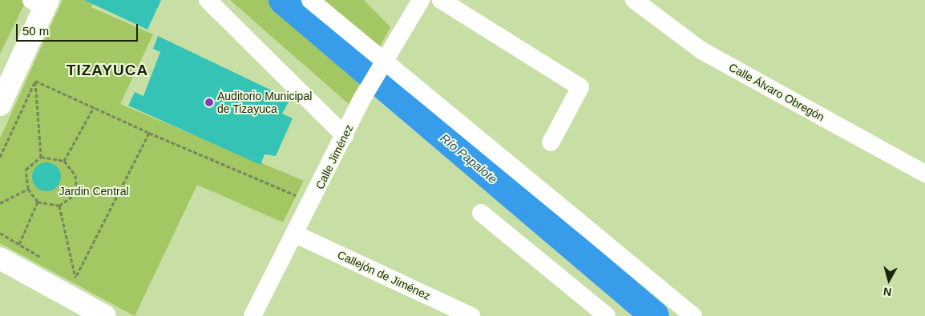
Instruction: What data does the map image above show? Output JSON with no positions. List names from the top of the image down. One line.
{"streets":{"street":["Calle Álvaro Obregón","Calle Jiménez","Callejón de Jiménez"]},"crossings":[["Calle Jiménez","Callejón de Jiménez"]],"districts":["TIZAYUCA"],"water":["Río Papalote"],"parks":["Jardin Central"],"places":["Auditorio Municipal de Tizayuca"],"scale_bar":"50 m","north":"bottom"}
